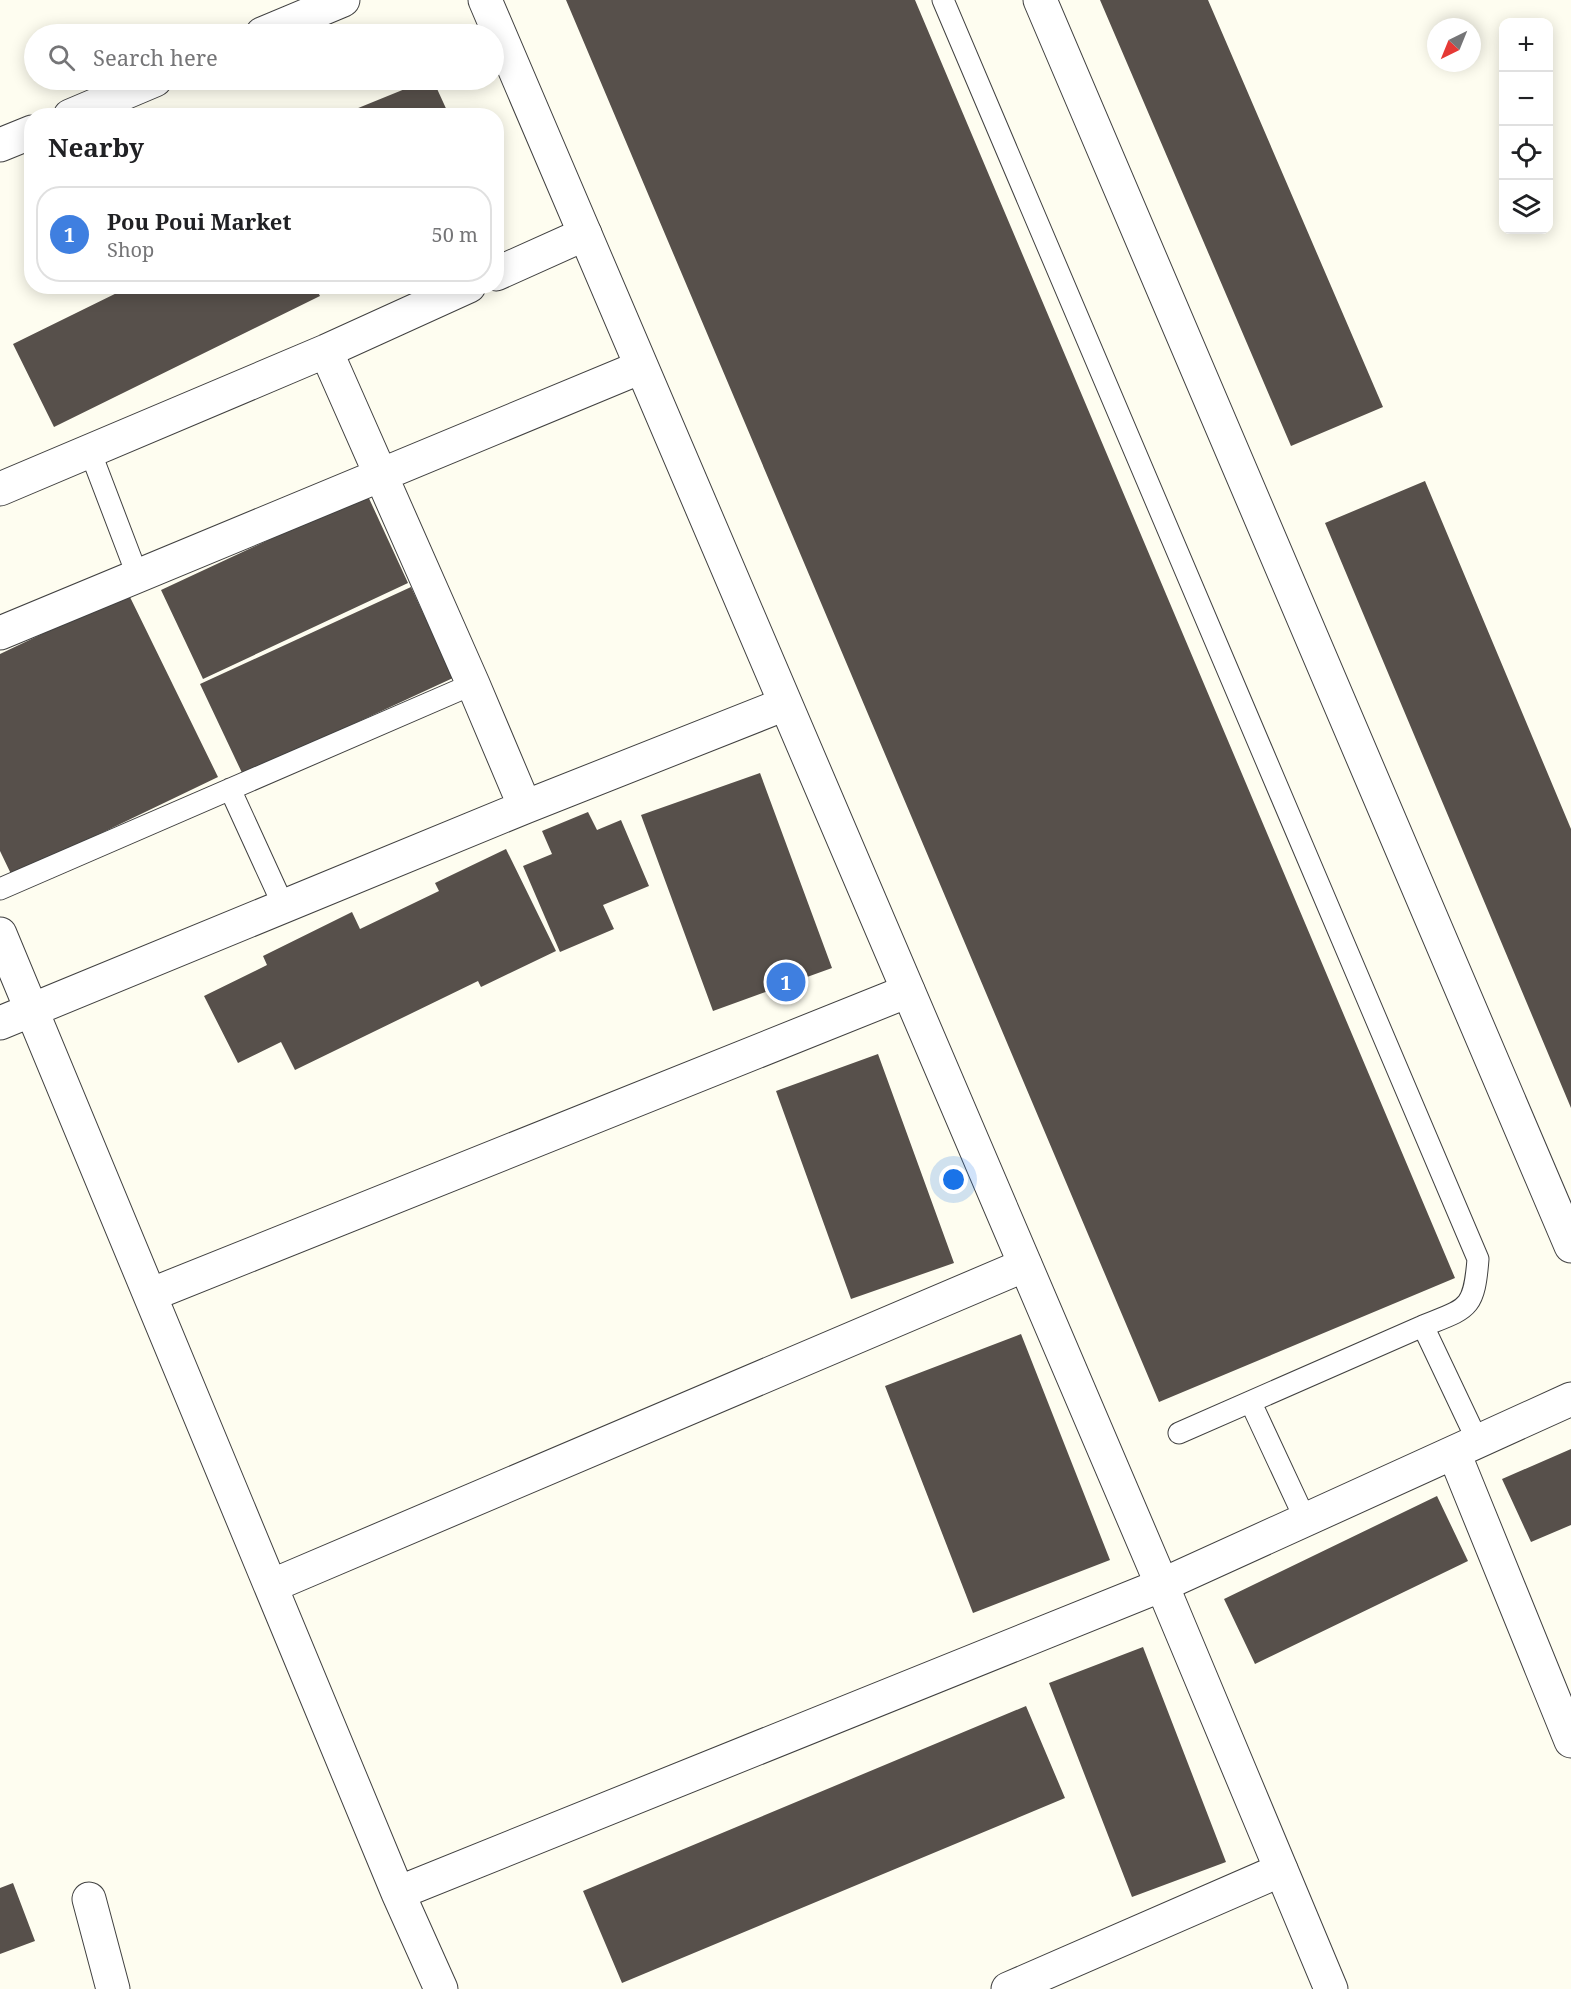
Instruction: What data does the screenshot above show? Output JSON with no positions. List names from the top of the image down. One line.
{"north":"bottom left","page":{"map_buttons":["+","−"],"search":"Search here","heading":"Nearby","list":[{"mark":"1","name":"Pou Poui Market","note":"Shop","value":"50 m"}],"pins":"1"}}
